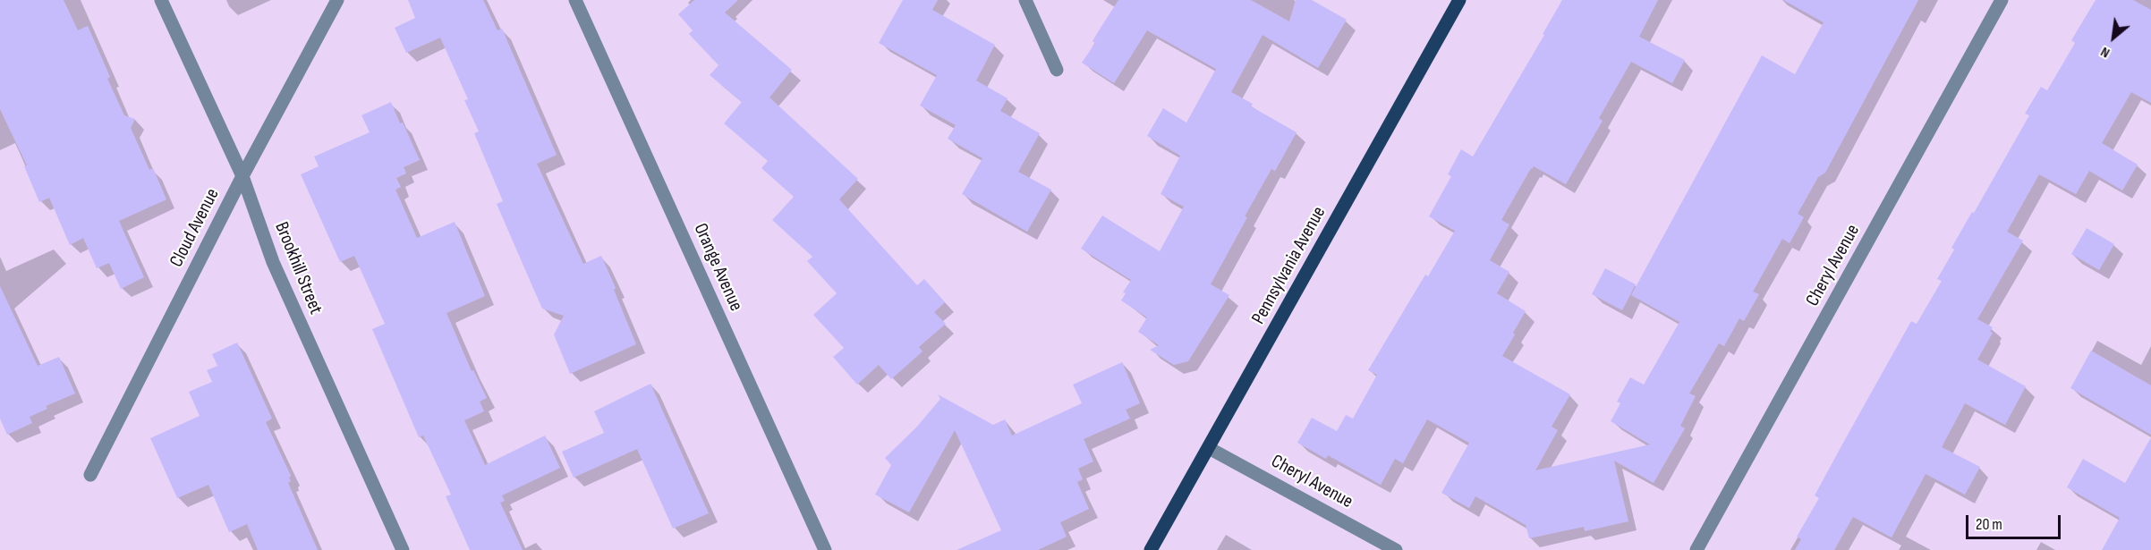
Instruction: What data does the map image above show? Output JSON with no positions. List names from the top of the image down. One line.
{"streets":{"main road":["Pennsylvania Avenue"],"street":["Cloud Avenue","Cheryl Avenue","Orange Avenue","Brookhill Street"]},"crossings":[["Cloud Avenue","Brookhill Street"],["Pennsylvania Avenue","Cheryl Avenue"]],"scale_bar":"20 m","north":"bottom left"}
